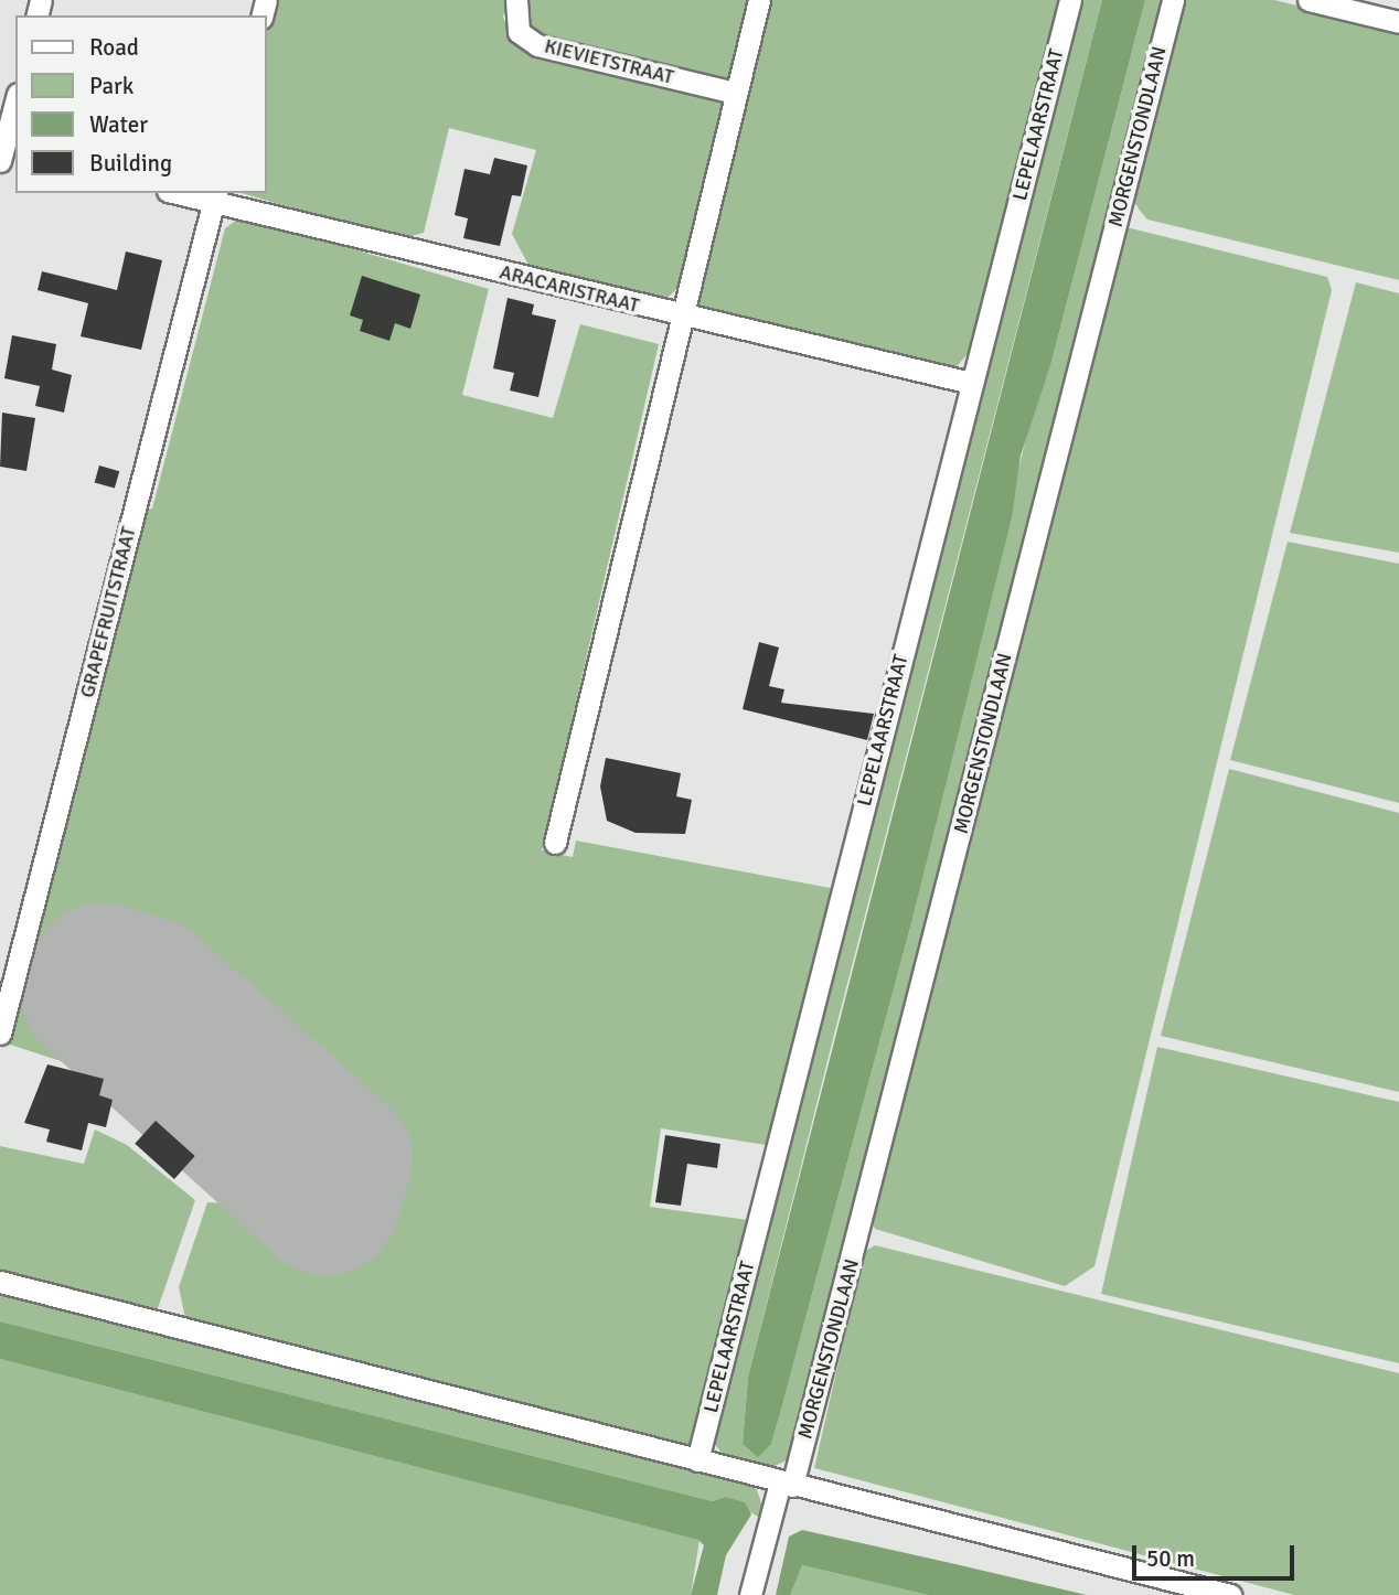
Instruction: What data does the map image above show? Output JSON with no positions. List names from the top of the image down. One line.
{"streets":{"street":["KIEVIETSTRAAT","LEPELAARSTRAAT","MORGENSTONDLAAN","ARACARISTRAAT","GRAPEFRUITSTRAAT"]},"crossings":[["LEPELAARSTRAAT","ARACARISTRAAT"],["ARACARISTRAAT","GRAPEFRUITSTRAAT"]],"legend":["Road","Park","Water","Building"],"scale_bar":"50 m"}
